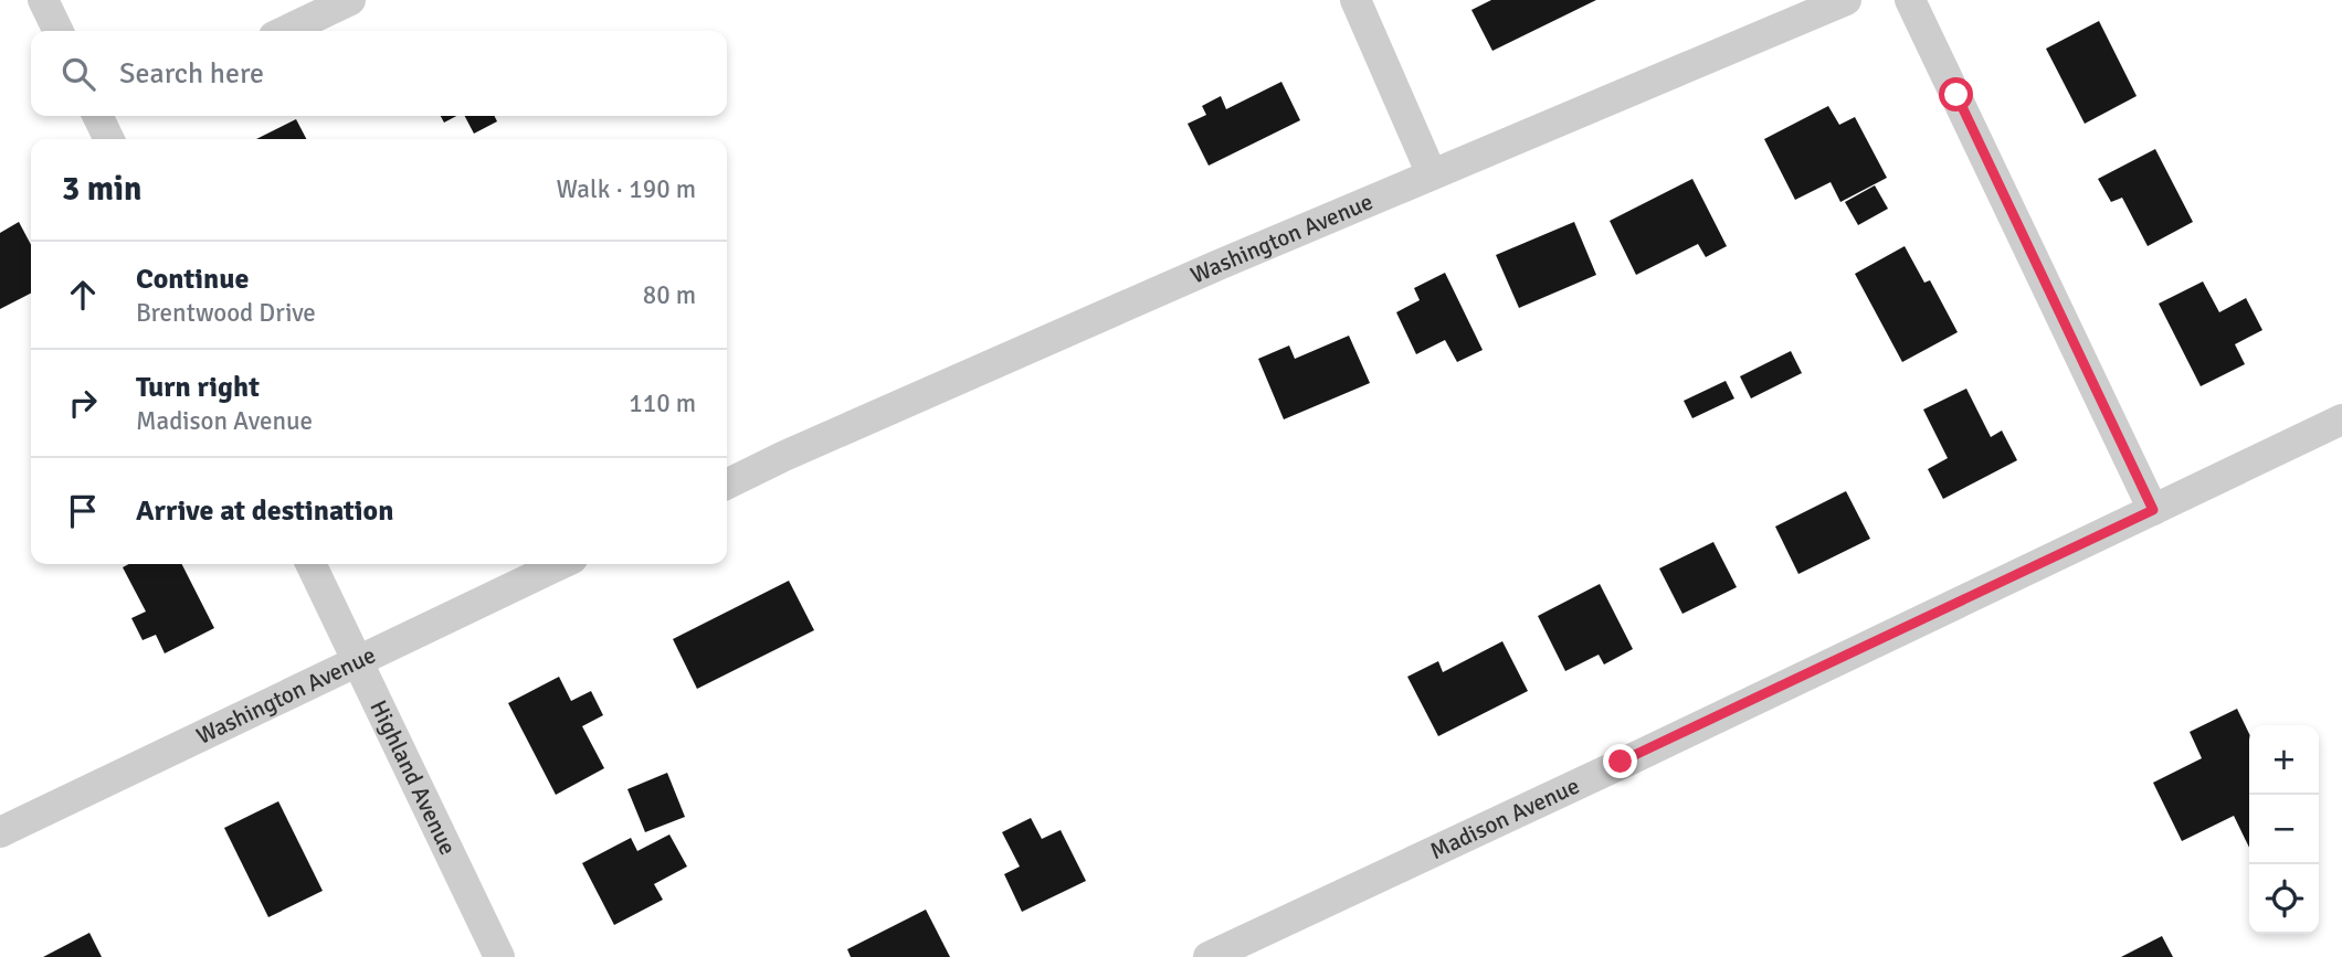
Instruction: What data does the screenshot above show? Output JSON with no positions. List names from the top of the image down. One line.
{"streets":{"street":["Washington Avenue","Highland Avenue","Madison Avenue"]},"crossings":[["Washington Avenue","Highland Avenue"]],"page":{"search":"Search here","heading":["3 min","Walk · 190 m"],"list":[["Continue","Brentwood Drive","80 m"],["Turn right","Madison Avenue","110 m"],"Arrive at destination"],"map_buttons":["+","−"]}}
